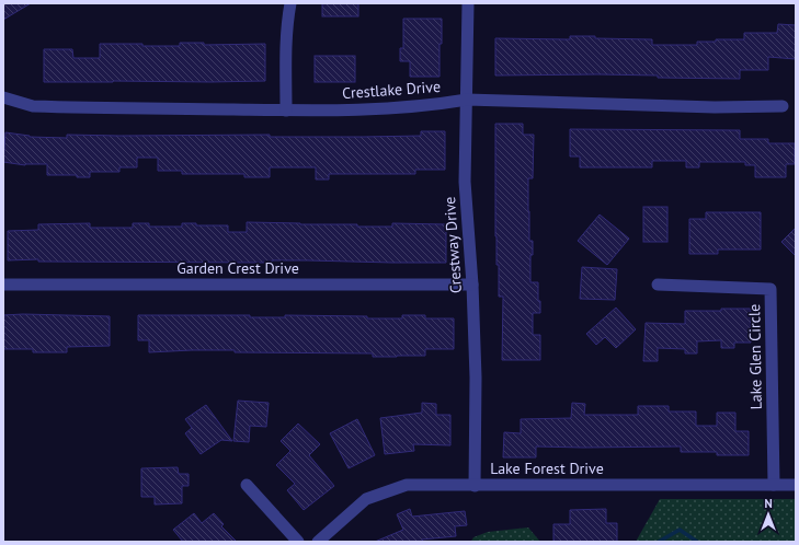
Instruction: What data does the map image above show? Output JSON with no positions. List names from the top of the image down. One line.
{"streets":{"street":["Crestlake Drive","Crestway Drive","Garden Crest Drive","Lake Glen Circle","Lake Forest Drive"]},"crossings":[["Crestlake Drive","Crestway Drive"],["Crestway Drive","Garden Crest Drive"],["Crestway Drive","Lake Forest Drive"],["Lake Glen Circle","Lake Forest Drive"]],"north":"top"}
